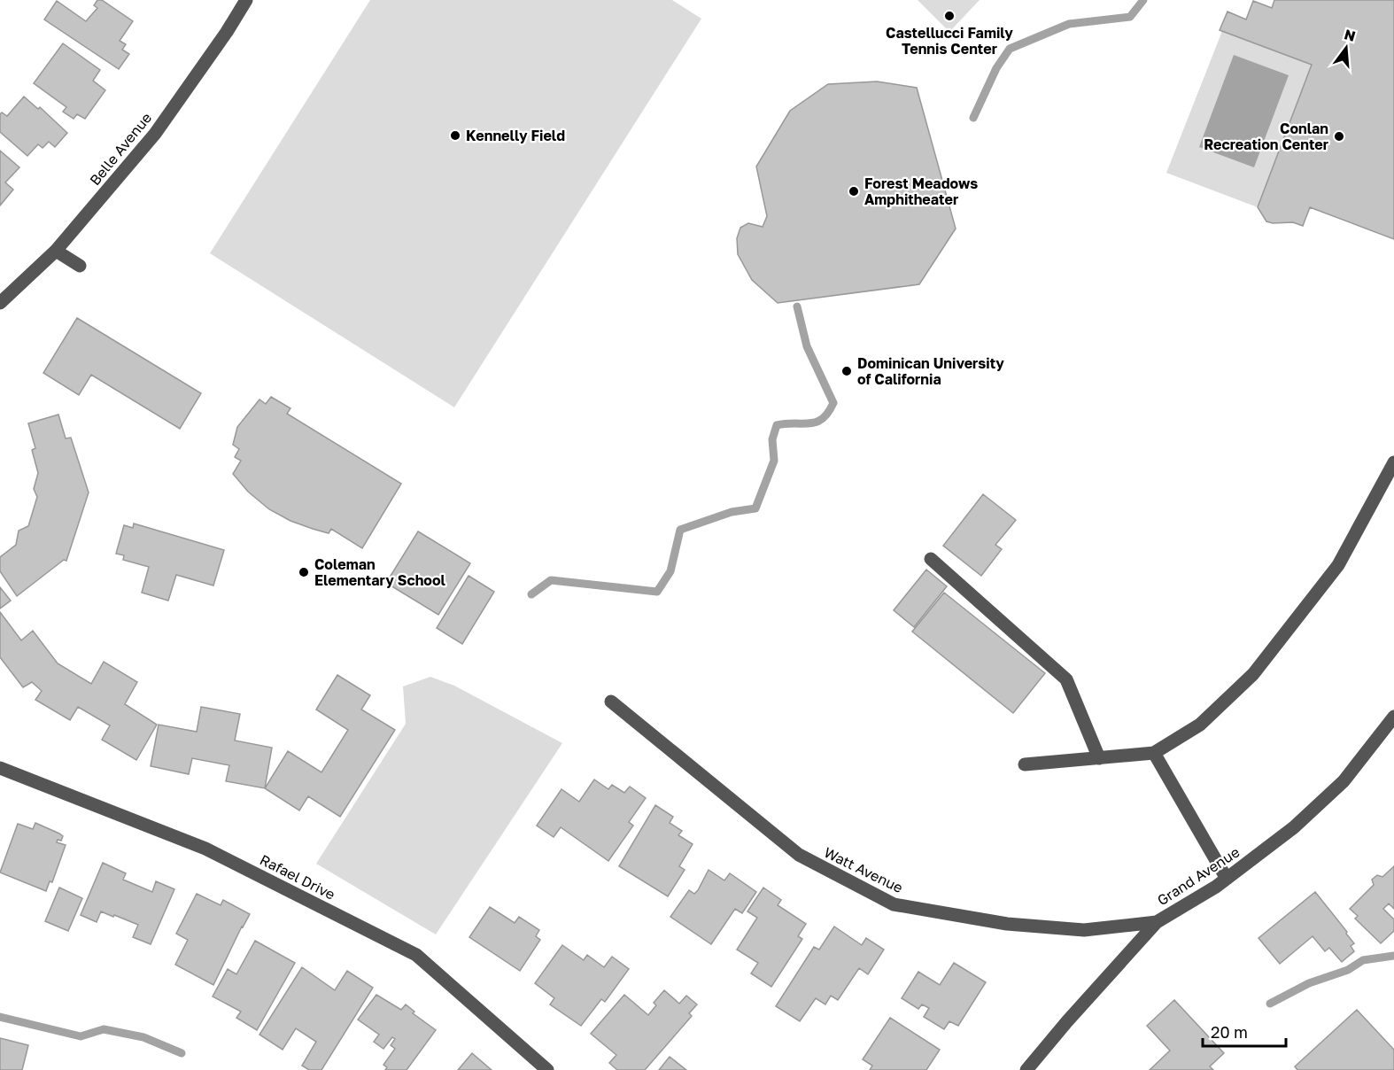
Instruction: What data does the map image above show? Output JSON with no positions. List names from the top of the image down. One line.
{"streets":{"street":["Belle Avenue","Watt Avenue","Grand Avenue","Rafael Drive"]},"crossings":[["Watt Avenue","Grand Avenue"]],"places":["Castellucci Family Tennis Center","Kennelly Field","Conlan Recreation Center","Forest Meadows Amphitheater","Dominican University of California","Coleman Elementary School"],"scale_bar":"20 m","north":"top"}
